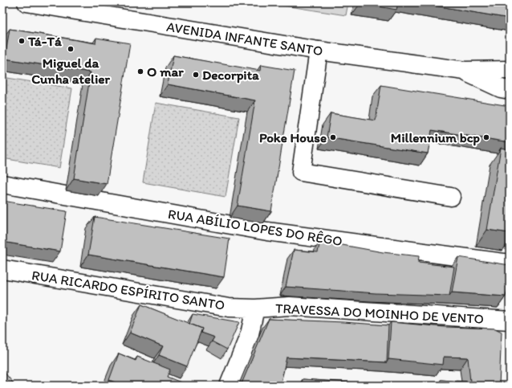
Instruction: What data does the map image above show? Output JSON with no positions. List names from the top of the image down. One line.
{"streets":{"street":["AVENIDA INFANTE SANTO","RUA ABÍLIO LOPES DO RÊGO","RUA RICARDO ESPÍRITO SANTO","TRAVESSA DO MOINHO DE VENTO"]},"crossings":[["RUA RICARDO ESPÍRITO SANTO","TRAVESSA DO MOINHO DE VENTO"]],"places":["Tá-Tá","Miguel da Cunha atelier","O mar","Decorpita","Poke House","Millennium bcp"]}
